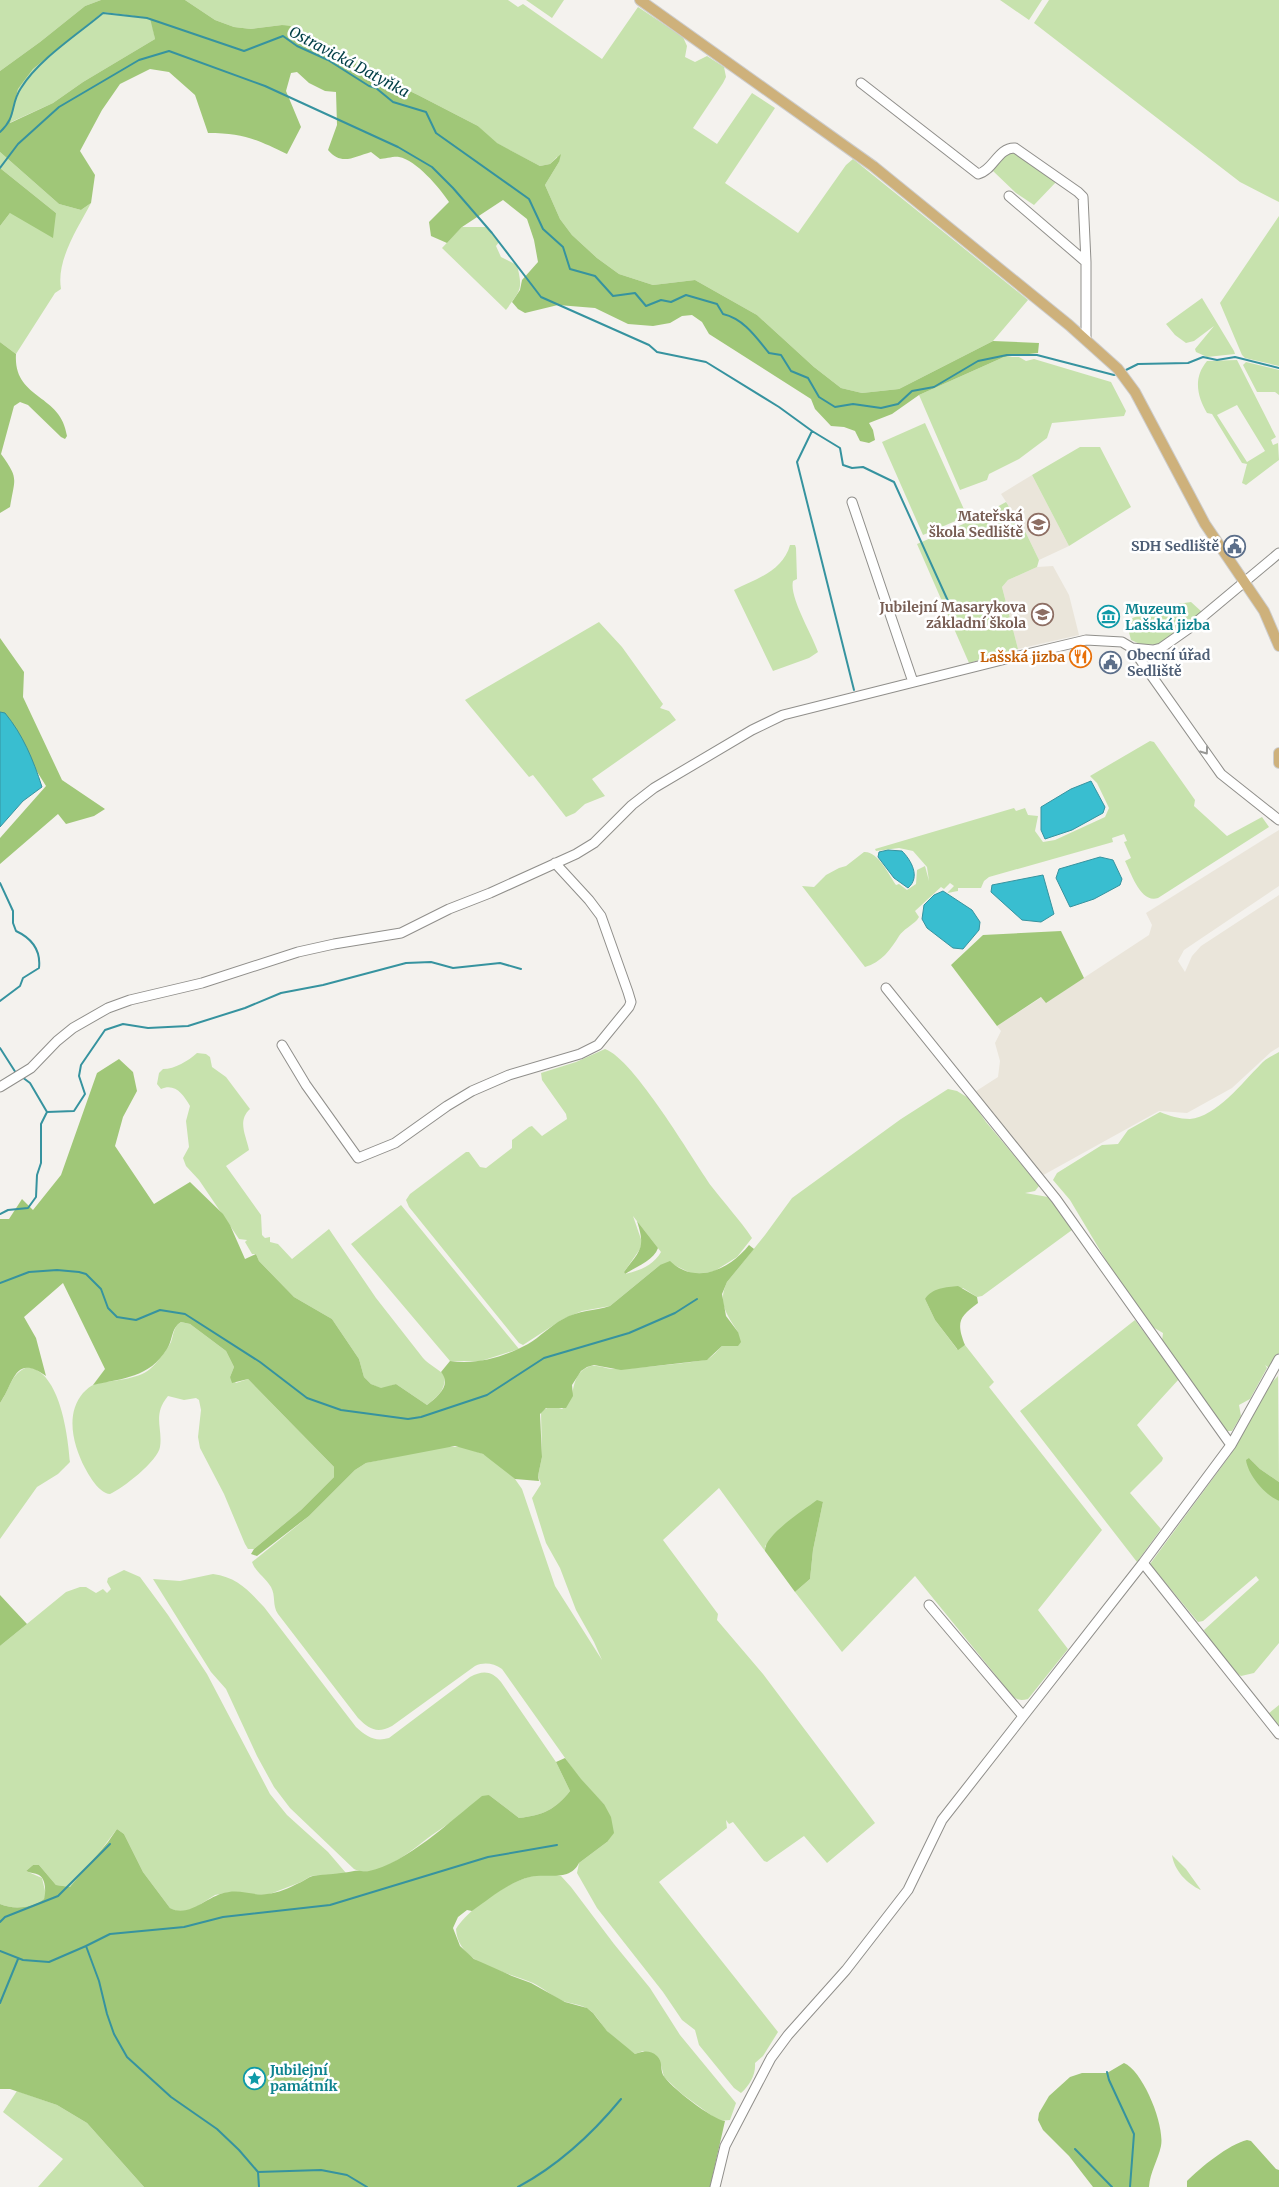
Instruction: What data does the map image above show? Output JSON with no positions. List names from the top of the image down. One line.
{"water":["Ostravická Datyňka"],"places":{"school or university":["Mateřská škola Sedliště","Jubilejní Masarykova základní škola"],"public building":["SDH Sedliště","Obecní úřad Sedliště"],"museum":["Muzeum Lašská jizba"],"restaurant":["Lašská jizba"],"place":["Jubilejní památník"]}}
